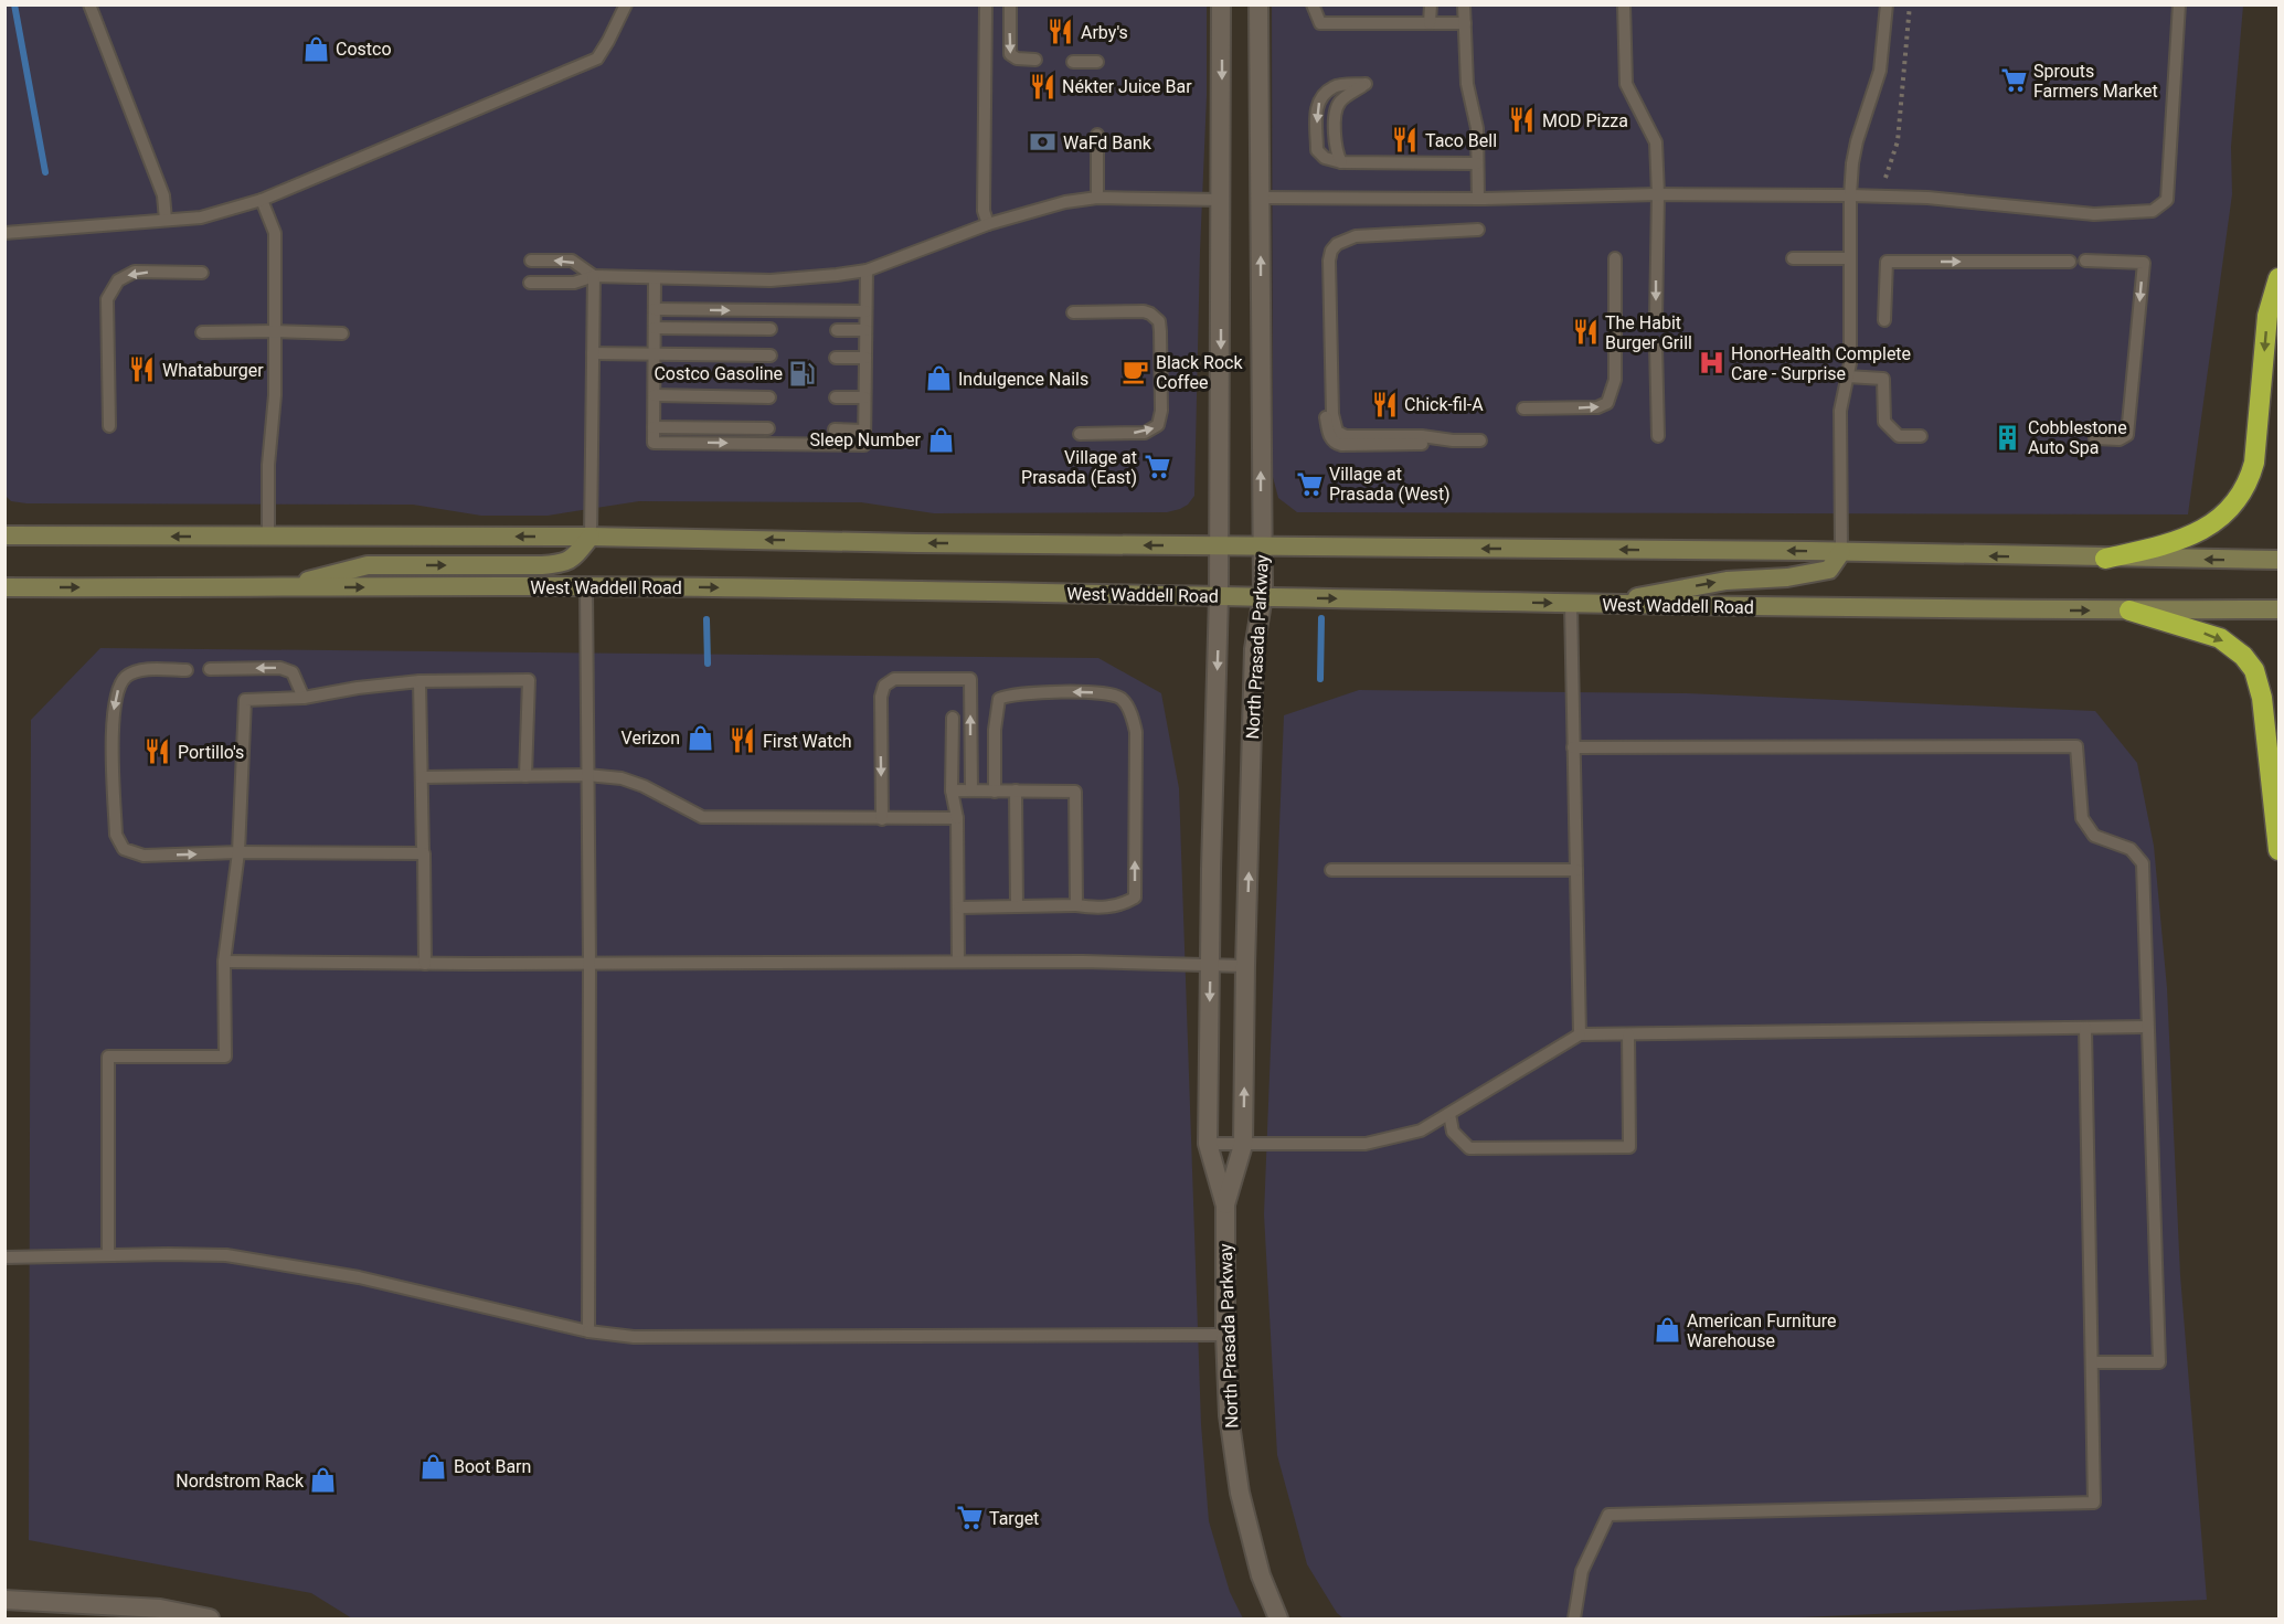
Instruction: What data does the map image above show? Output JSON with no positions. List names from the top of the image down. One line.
{"streets":{"main road":["West Waddell Road"],"street":["North Prasada Parkway"]},"crossings":[["West Waddell Road","North Prasada Parkway"]],"places":{"restaurant":["Arby's","Nékter Juice Bar","MOD Pizza","Taco Bell","The Habit Burger Grill","Whataburger","Chick-fil-A","First Watch","Portillo's"],"shop":["Costco","Indulgence Nails","Sleep Number","Verizon","American Furniture Warehouse","Boot Barn","Nordstrom Rack"],"supermarket":["Sprouts Farmers Market","Village at Prasada (East)","Village at Prasada (West)","Target"],"bank":["WaFd Bank"],"hospital":["HonorHealth Complete Care - Surprise"],"cafe":["Black Rock Coffee"],"fuel station":["Costco Gasoline"],"building":["Cobblestone Auto Spa"]}}
